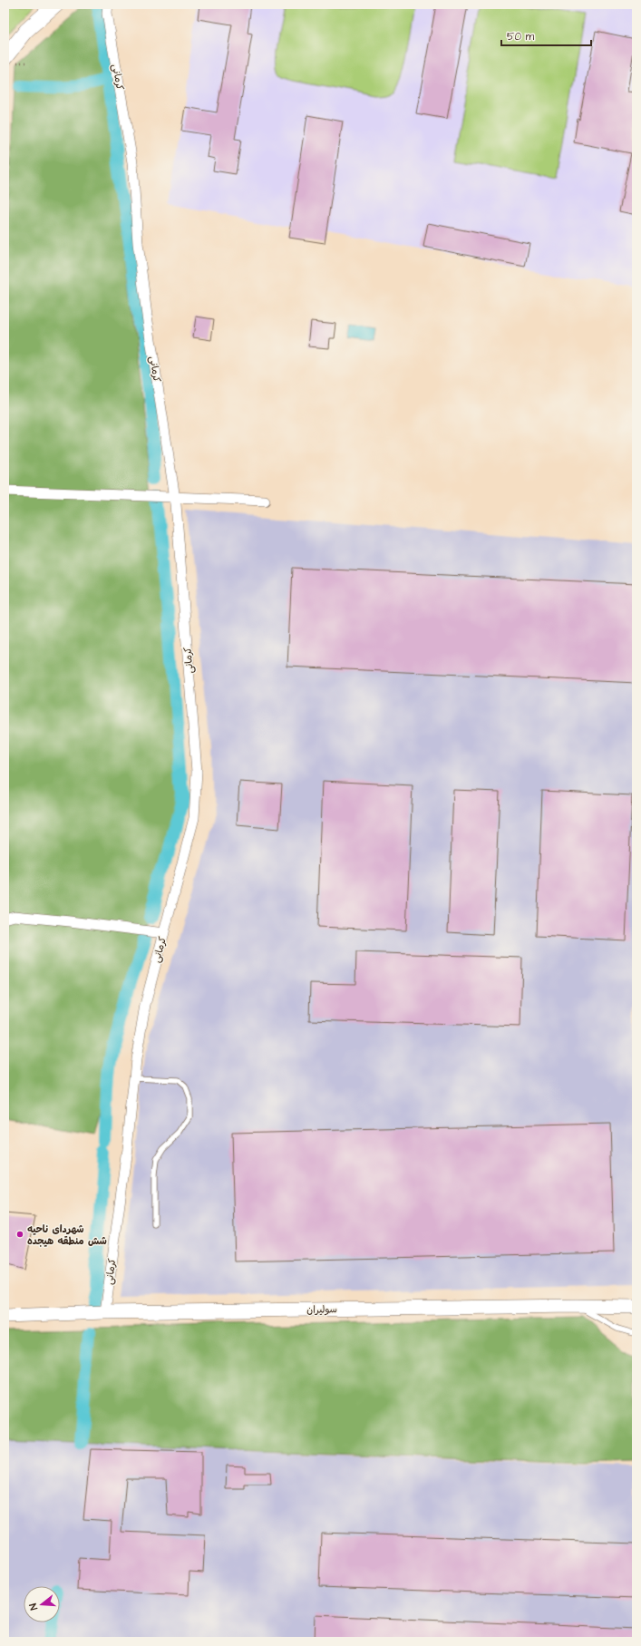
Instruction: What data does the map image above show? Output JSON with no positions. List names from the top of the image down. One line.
{"streets":{"main road":["سولیران"],"street":["کرمانی"]},"crossings":[["کرمانی","سولیران"]],"places":["شهردای ناحیه شش منطقه هیجده"],"scale_bar":"50 m","north":"left"}
